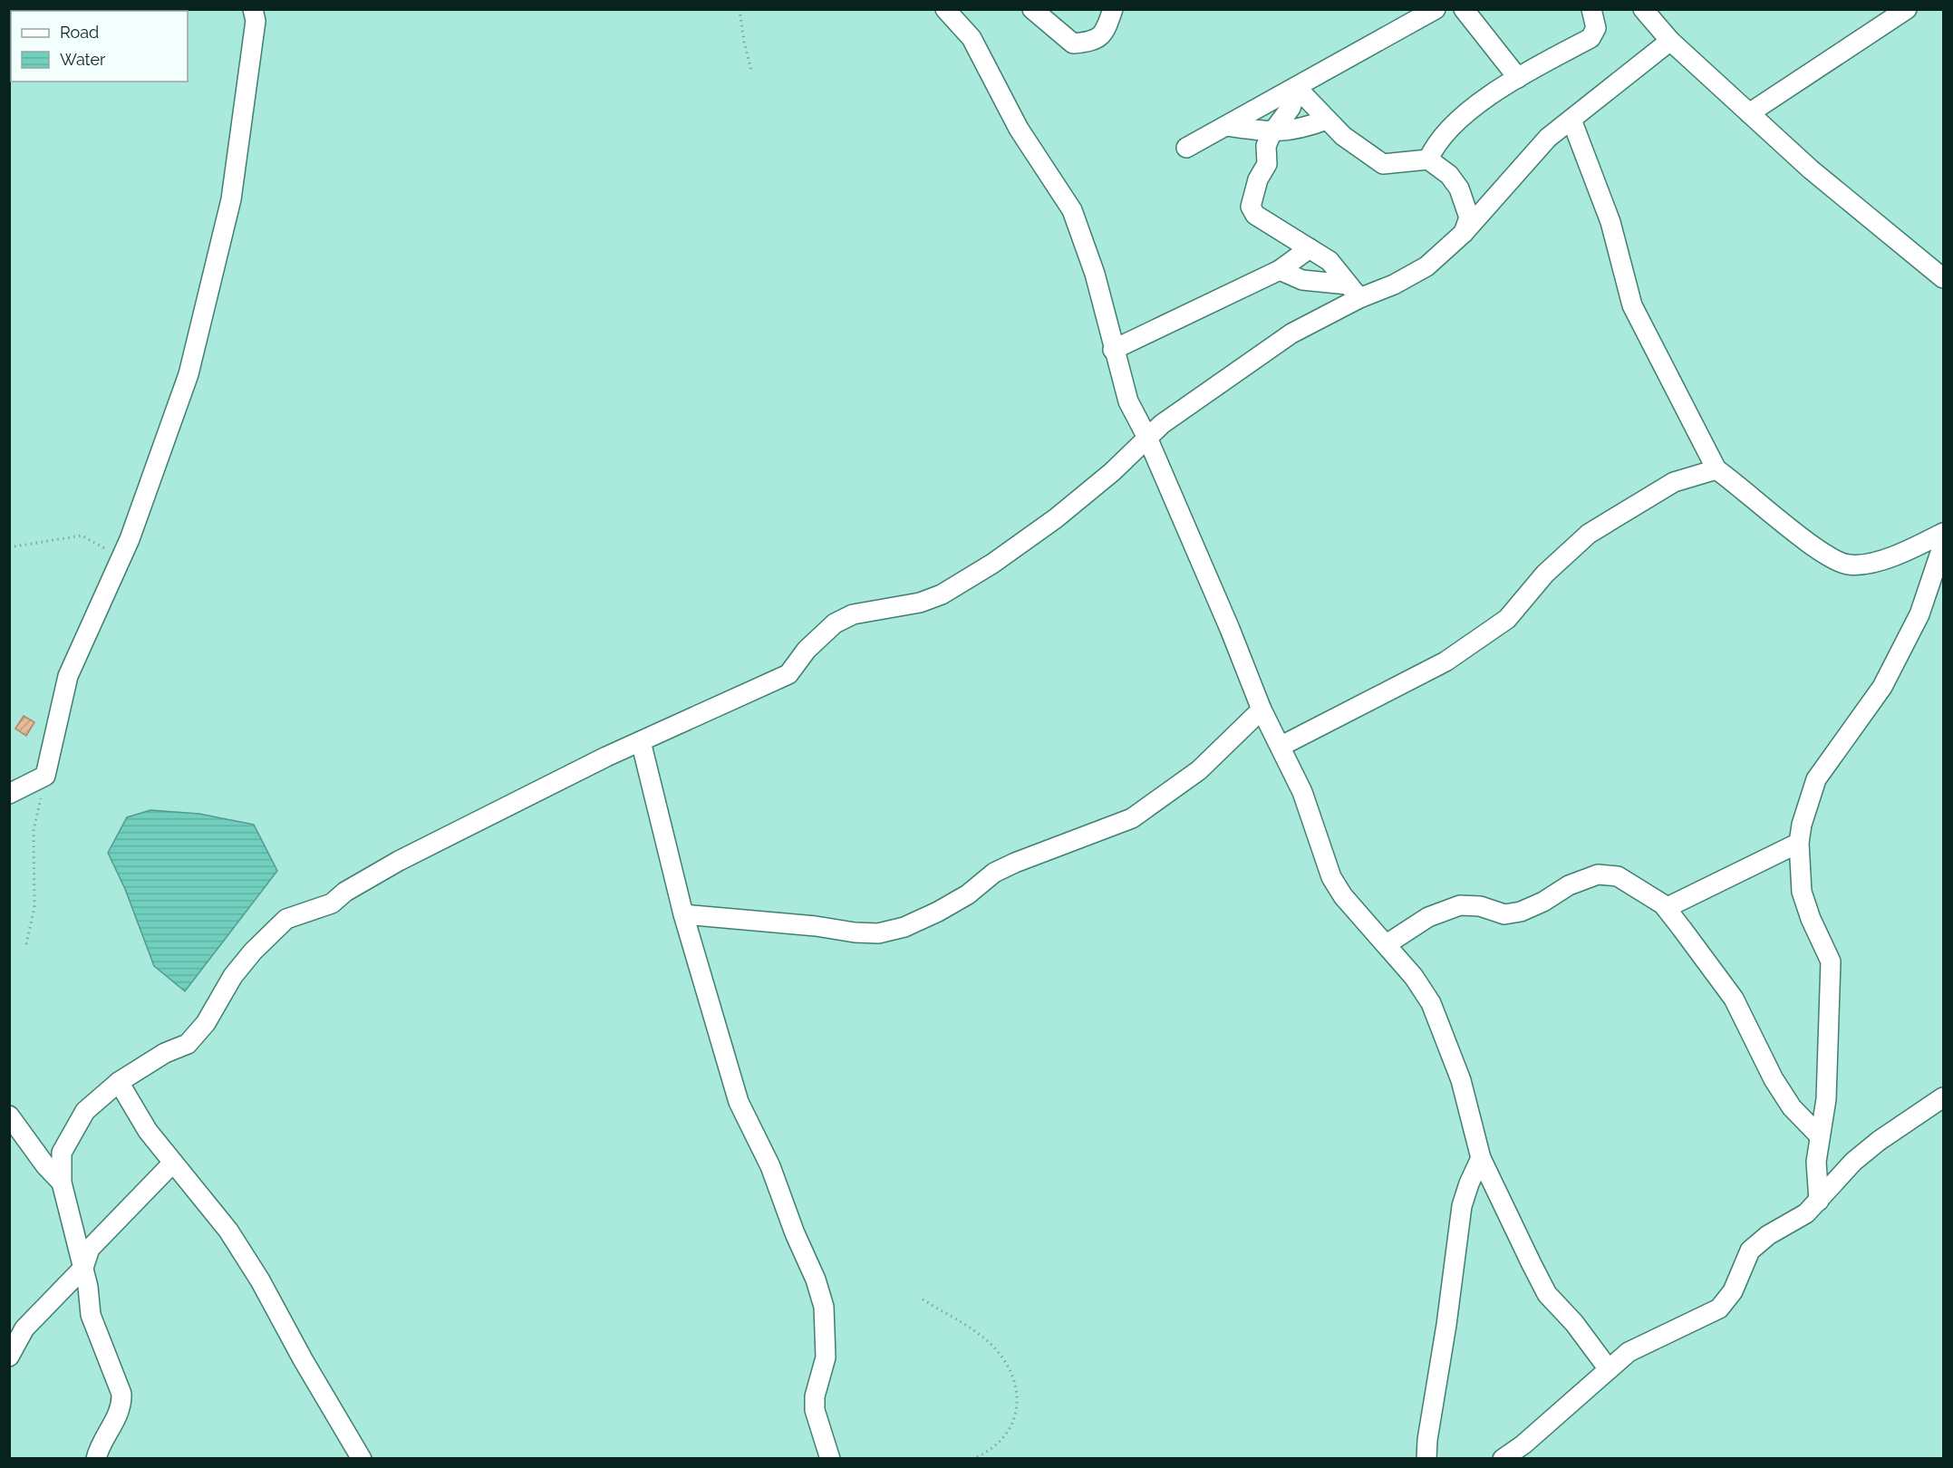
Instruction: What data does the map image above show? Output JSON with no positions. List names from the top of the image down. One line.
{"legend":["Road","Water"]}
